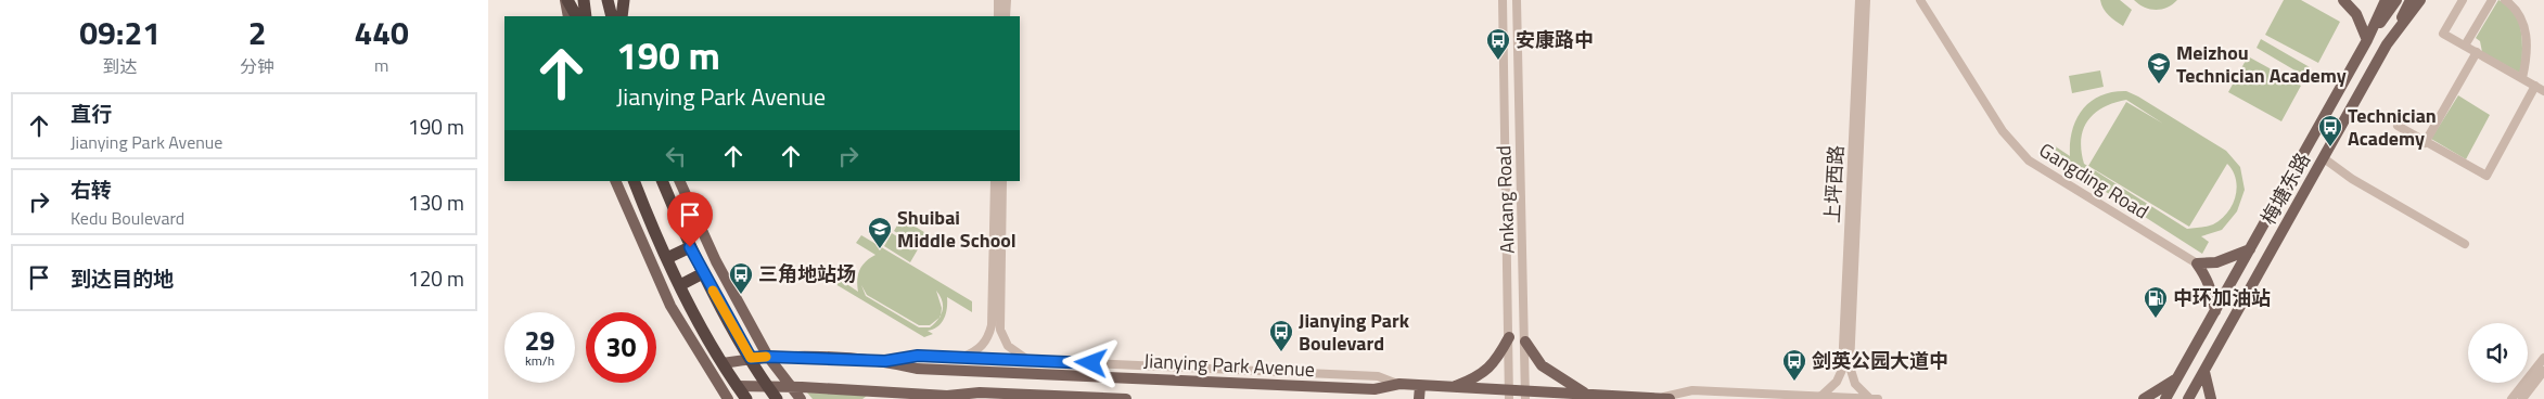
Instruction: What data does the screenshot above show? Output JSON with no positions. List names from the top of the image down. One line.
{"streets":{"main road":["梅塘东路","Jianying Park Avenue"],"street":["Gangding Road","上坪西路","Ankang Road"]},"crossings":[["Ankang Road","Jianying Park Avenue"]],"places":{"bus stop":["安康路中","Technician Academy","三角地站场","Jianying Park Boulevard","剑英公园大道中"],"school or university":["Meizhou Technician Academy","Shuibai Middle School"],"fuel station":["中环加油站"]},"page":{"eta":["09:21","到达","2","分钟","440","m"],"turn":["190 m","Jianying Park Avenue"],"list":[{"name":"直行","note":"Jianying Park Avenue","value":"190 m"},{"name":"右转","note":"Kedu Boulevard","value":"130 m"},{"name":"到达目的地","value":"120 m"}],"speed":"29 km/h","limit":"30"}}
